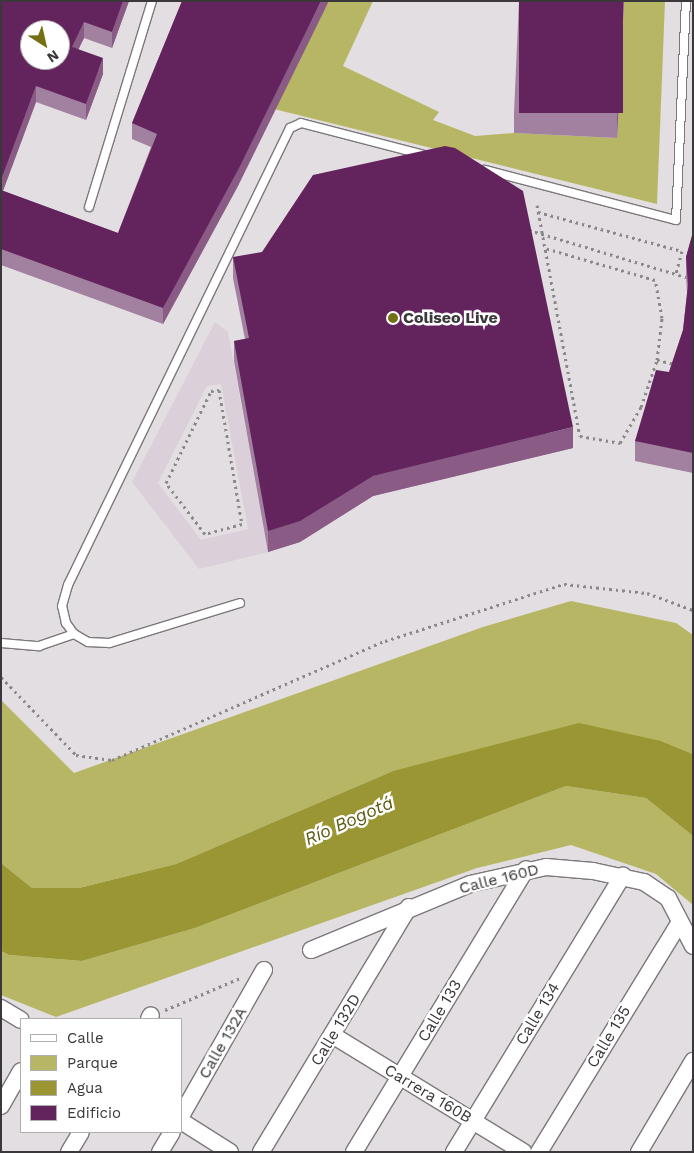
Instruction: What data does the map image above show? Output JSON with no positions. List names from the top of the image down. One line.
{"streets":{"street":["Calle 160D","Calle 133","Calle 134","Calle 132D","Calle 135","Calle 132A","Carrera 160B"]},"crossings":[["Calle 160D","Calle 133"],["Calle 160D","Calle 134"],["Calle 160D","Calle 132D"],["Calle 160D","Calle 135"],["Calle 133","Carrera 160B"],["Calle 134","Carrera 160B"],["Calle 132D","Carrera 160B"]],"water":["Río Bogotá"],"places":["Coliseo Live"],"legend":["Calle","Parque","Agua","Edificio"],"north":"bottom right"}
